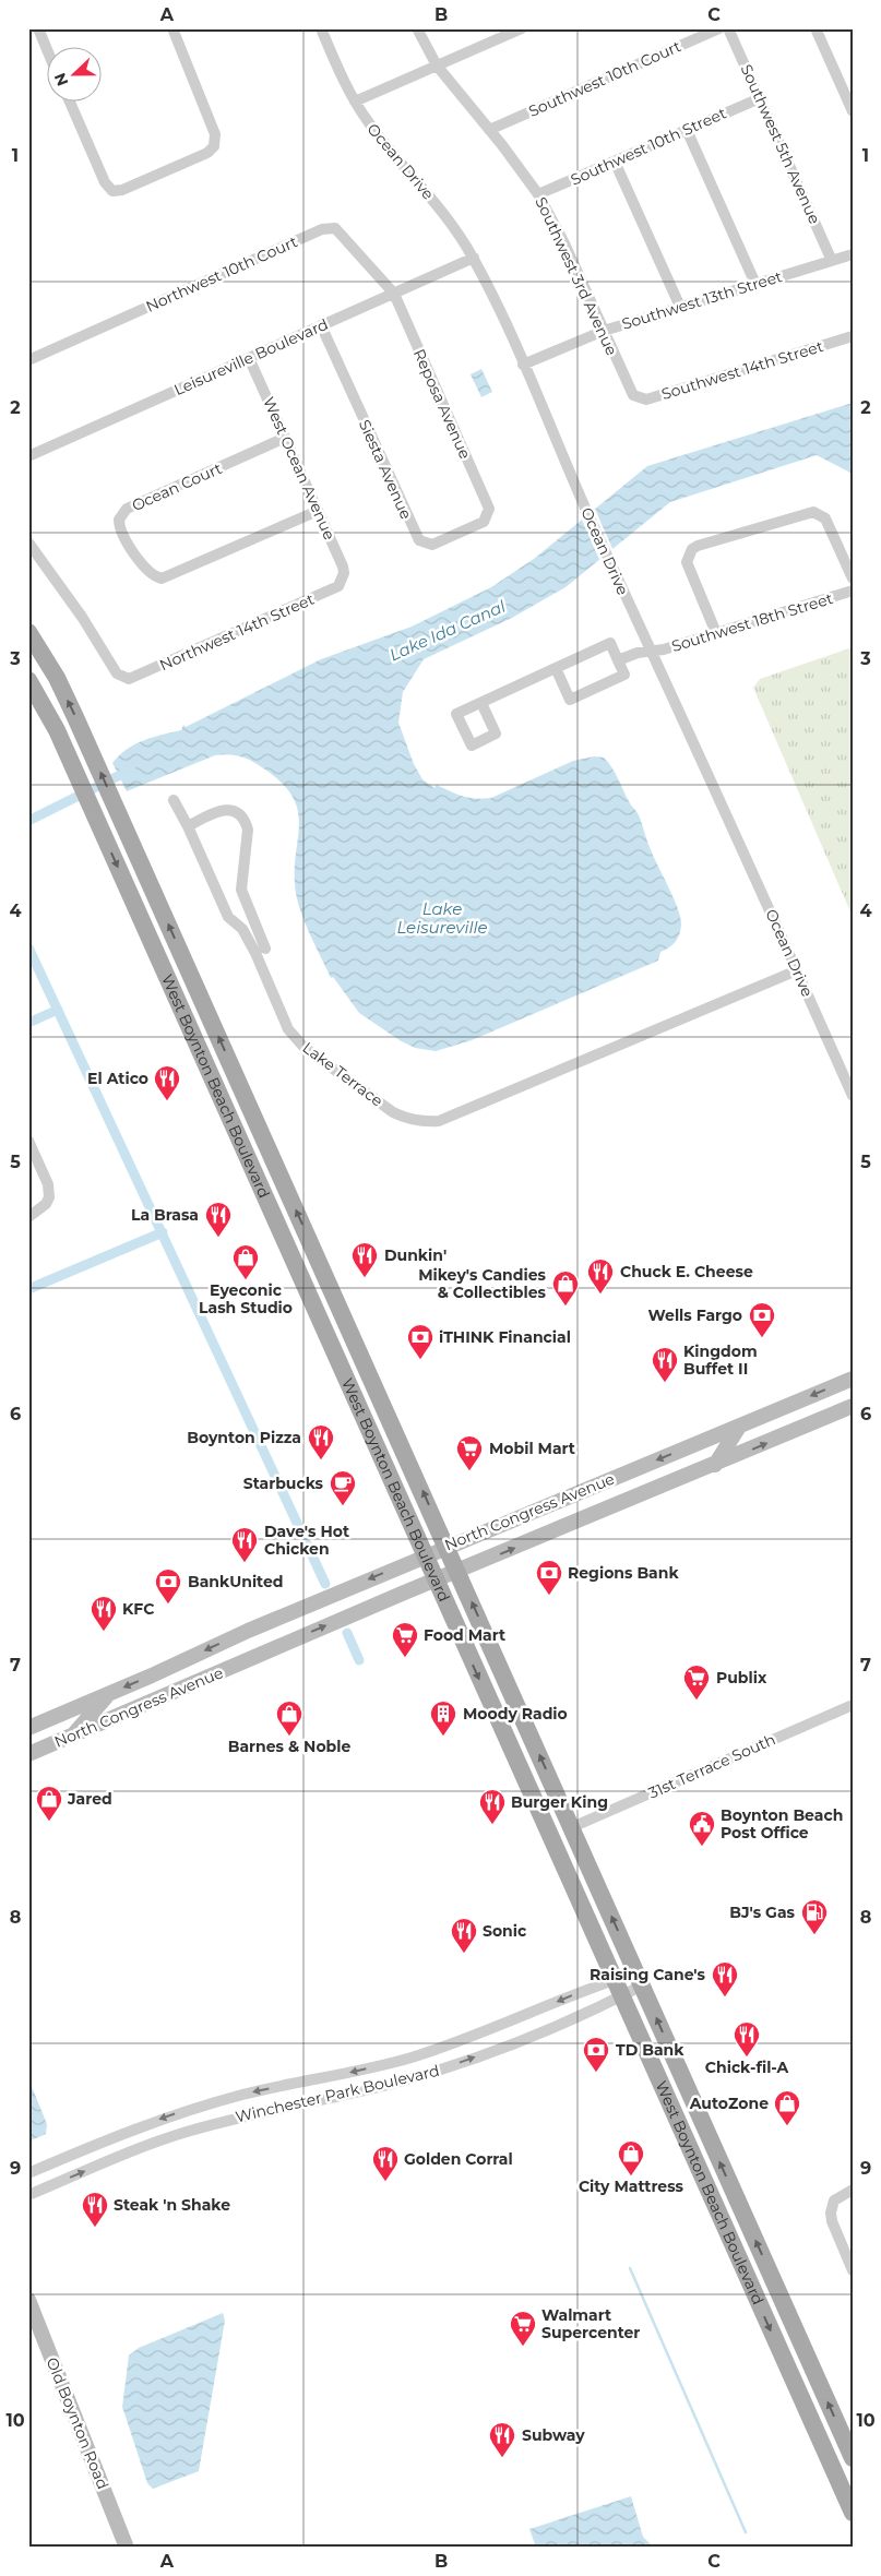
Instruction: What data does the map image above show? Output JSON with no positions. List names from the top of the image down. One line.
{"streets":{"main road":["West Boynton Beach Boulevard","North Congress Avenue","Old Boynton Road"],"street":["Southwest 10th Court","Southwest 5th Avenue","Southwest 10th Street","Ocean Drive","Northwest 10th Court","Southwest 3rd Avenue","Southwest 13th Street","Leisureville Boulevard","Southwest 14th Street","Reposa Avenue","West Ocean Avenue","Siesta Avenue","Ocean Court","Southwest 18th Street","Northwest 14th Street","Lake Terrace","31st Terrace South","Winchester Park Boulevard"]},"crossings":[["Southwest 10th Court","Southwest 3rd Avenue"],["Southwest 5th Avenue","Southwest 10th Street"],["Southwest 5th Avenue","Southwest 13th Street"],["Southwest 10th Street","Southwest 3rd Avenue"],["Ocean Drive","Southwest 13th Street"],["Ocean Drive","Leisureville Boulevard"],["Ocean Drive","Southwest 18th Street"],["Ocean Drive","Lake Terrace"],["Northwest 10th Court","Leisureville Boulevard"],["Northwest 10th Court","Reposa Avenue"],["Southwest 3rd Avenue","Southwest 13th Street"],["Southwest 3rd Avenue","Southwest 14th Street"],["Leisureville Boulevard","Reposa Avenue"],["Leisureville Boulevard","West Ocean Avenue"],["Leisureville Boulevard","Siesta Avenue"],["Reposa Avenue","Siesta Avenue"],["West Ocean Avenue","Ocean Court"],["West Ocean Avenue","Northwest 14th Street"],["West Boynton Beach Boulevard","North Congress Avenue"],["West Boynton Beach Boulevard","31st Terrace South"],["West Boynton Beach Boulevard","Winchester Park Boulevard"]],"water":["Lake Ida Canal","Lake Leisureville"],"places":{"restaurant":["El Atico","La Brasa","Dunkin'","Chuck E. Cheese","Kingdom Buffet II","Boynton Pizza","Dave's Hot Chicken","KFC","Burger King","Sonic","Raising Cane's","Chick-fil-A","Golden Corral","Steak 'n Shake","Subway"],"shop":["Eyeconic Lash Studio","Mikey's Candies & Collectibles","Barnes & Noble","Jared","AutoZone","City Mattress"],"bank":["Wells Fargo","iTHINK Financial","Regions Bank","BankUnited","TD Bank"],"supermarket":["Mobil Mart","Food Mart","Publix","Walmart Supercenter"],"cafe":["Starbucks"],"building":["Moody Radio"],"public building":["Boynton Beach Post Office"],"fuel station":["BJ's Gas"]},"north":"left","grid":{"columns":["A","B","C"],"rows":["1","2","3","4","5","6","7","8","9","10"]}}
